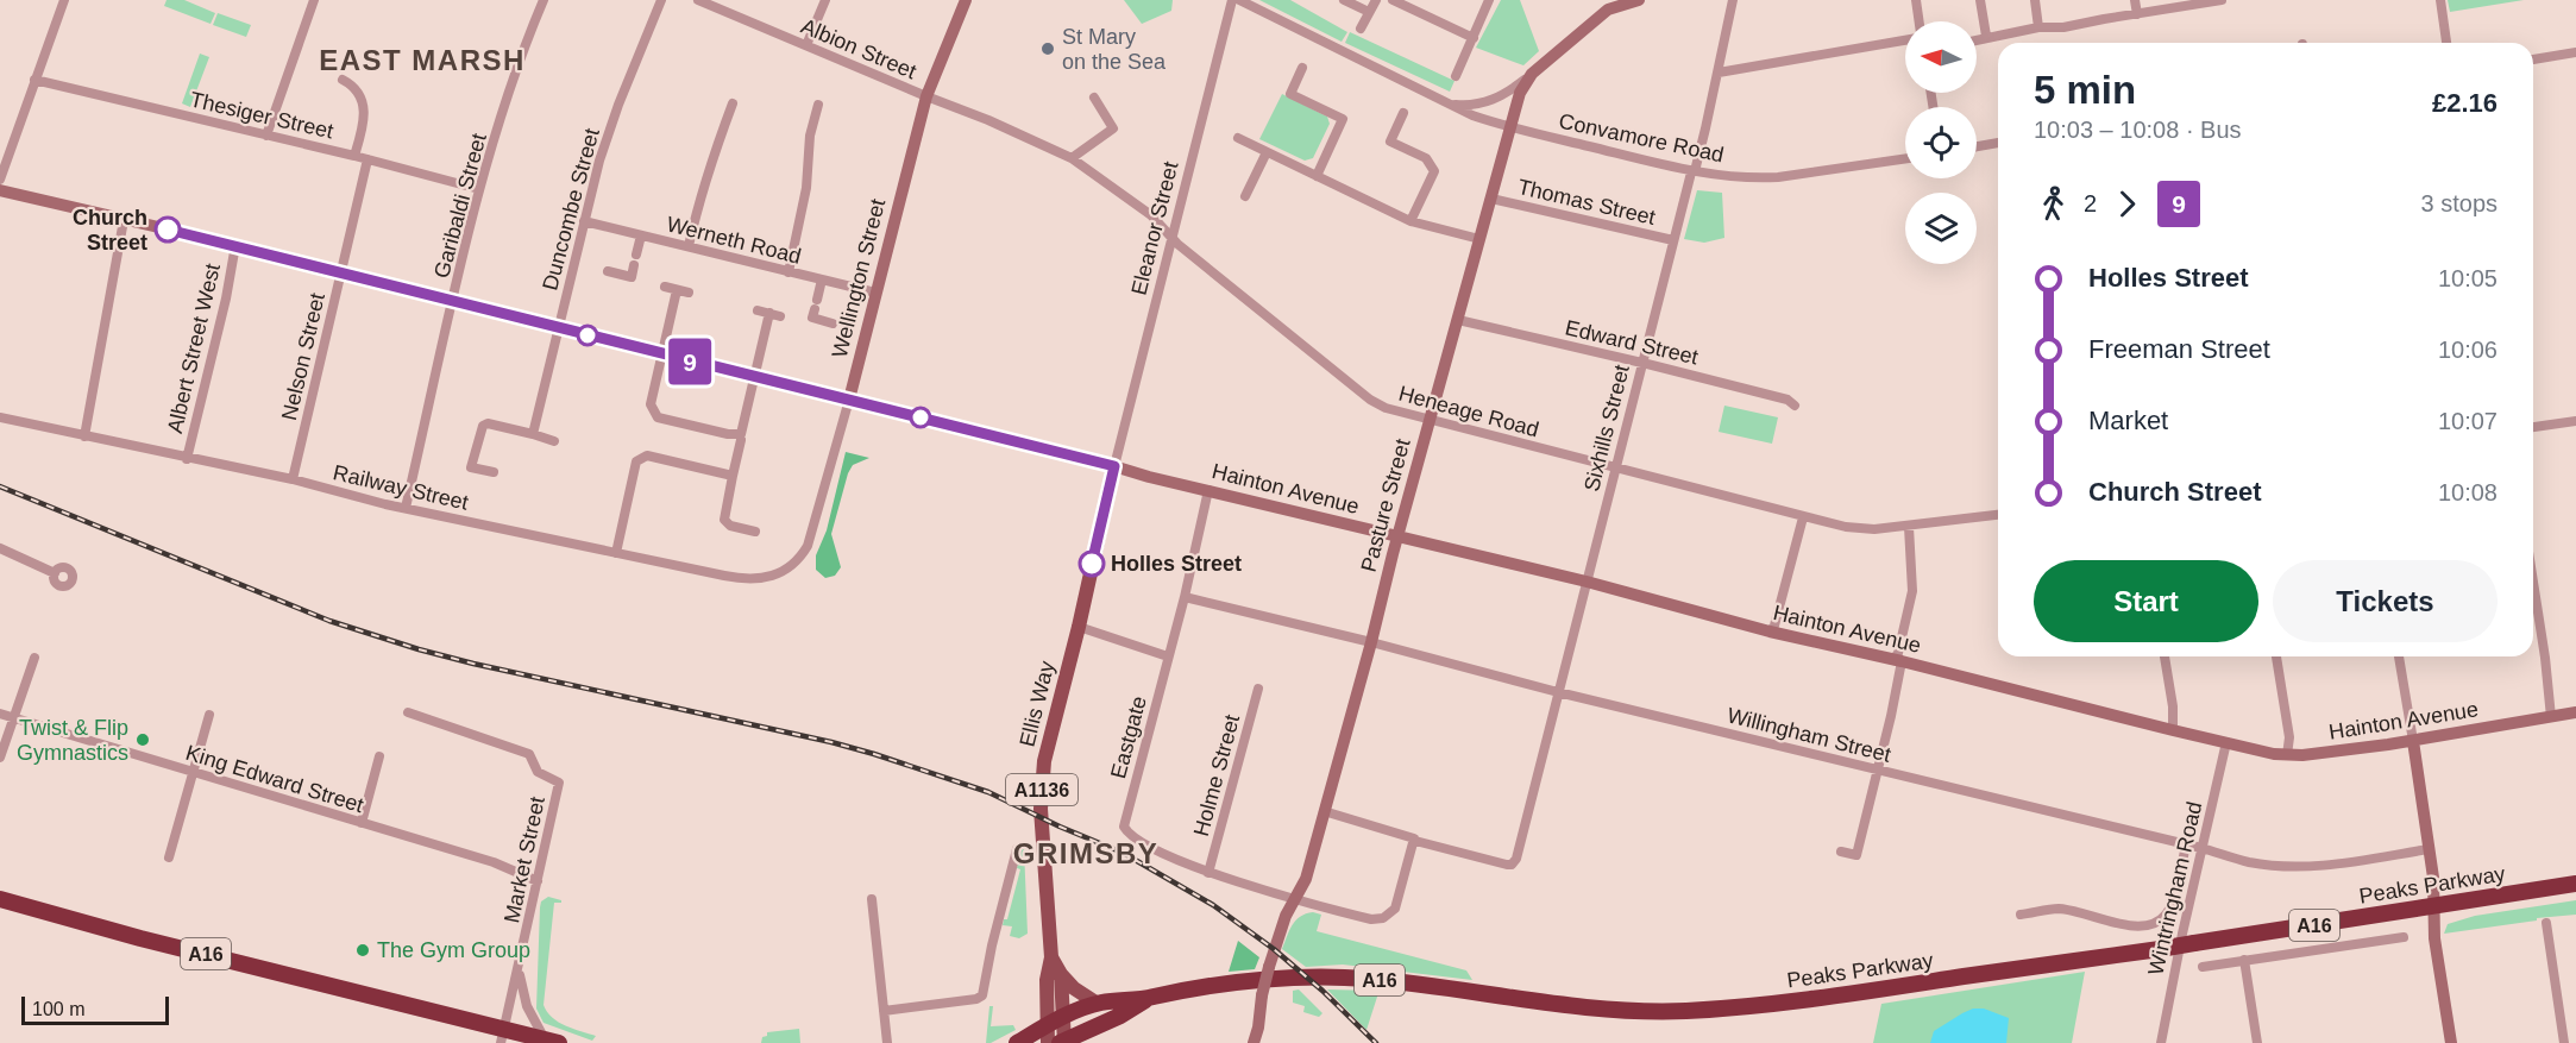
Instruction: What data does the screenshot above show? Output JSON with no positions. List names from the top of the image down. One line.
{"streets":{"highway":["Peaks Parkway","A16"],"main road":["Wellington Street","Hainton Avenue","Pasture Street","Ellis Way","A1136"],"street":["Albion Street","Thesiger Street","Convamore Road","Thomas Street","Garibaldi Street","Duncombe Street","Eleanor Street","Werneth Road","Edward Street","Albert Street West","Nelson Street","Heneage Road","Sixhills Street","Railway Street","Willingham Street","Eastgate","Holme Street","King Edward Street","Market Street","Wintringham Road"]},"crossings":[["Albion Street","Wellington Street"],["Albion Street","Heneage Road"],["Thesiger Street","Garibaldi Street"],["Thesiger Street","Nelson Street"],["Convamore Road","Sixhills Street"],["Convamore Road","Pasture Street"],["Thomas Street","Sixhills Street"],["Thomas Street","Pasture Street"],["Garibaldi Street","Railway Street"],["Garibaldi Street","Hainton Avenue"],["Duncombe Street","Werneth Road"],["Duncombe Street","Hainton Avenue"],["Eleanor Street","Heneage Road"],["Eleanor Street","Hainton Avenue"],["Eleanor Street","Ellis Way"],["Werneth Road","Wellington Street"],["Wellington Street","Heneage Road"],["Wellington Street","Railway Street"],["Wellington Street","Hainton Avenue"],["Edward Street","Sixhills Street"],["Edward Street","Pasture Street"],["Albert Street West","Railway Street"],["Albert Street West","Hainton Avenue"],["Nelson Street","Railway Street"],["Nelson Street","Hainton Avenue"],["Heneage Road","Sixhills Street"],["Heneage Road","Pasture Street"],["Sixhills Street","Hainton Avenue"],["Sixhills Street","Willingham Street"],["Hainton Avenue","Pasture Street"],["Hainton Avenue","Ellis Way"],["Hainton Avenue","Eastgate"],["Hainton Avenue","Wintringham Road"],["Pasture Street","Willingham Street"],["Ellis Way","Peaks Parkway"],["Ellis Way","A16"],["Willingham Street","Eastgate"],["Willingham Street","Wintringham Road"],["Eastgate","Holme Street"],["King Edward Street","Market Street"],["Market Street","A16"],["Peaks Parkway","A16"]],"districts":["EAST MARSH","GRIMSBY"],"places":["St Mary on the Sea","Church Street","Holles Street","Twist & Flip Gymnastics","The Gym Group"],"lines":["bus line 9"],"scale_bar":"100 m","north":"left","page":{"on_map":"9","heading":["5 min","10:03 – 10:08 · Bus","£2.16"],"legs":["2","9","3 stops"],"list":[{"name":"Holles Street","value":"10:05"},{"name":"Freeman Street","value":"10:06"},{"name":"Market","value":"10:07"},{"name":"Church Street","value":"10:08"}],"buttons":["Start","Tickets"],"scale":"100 m"}}
